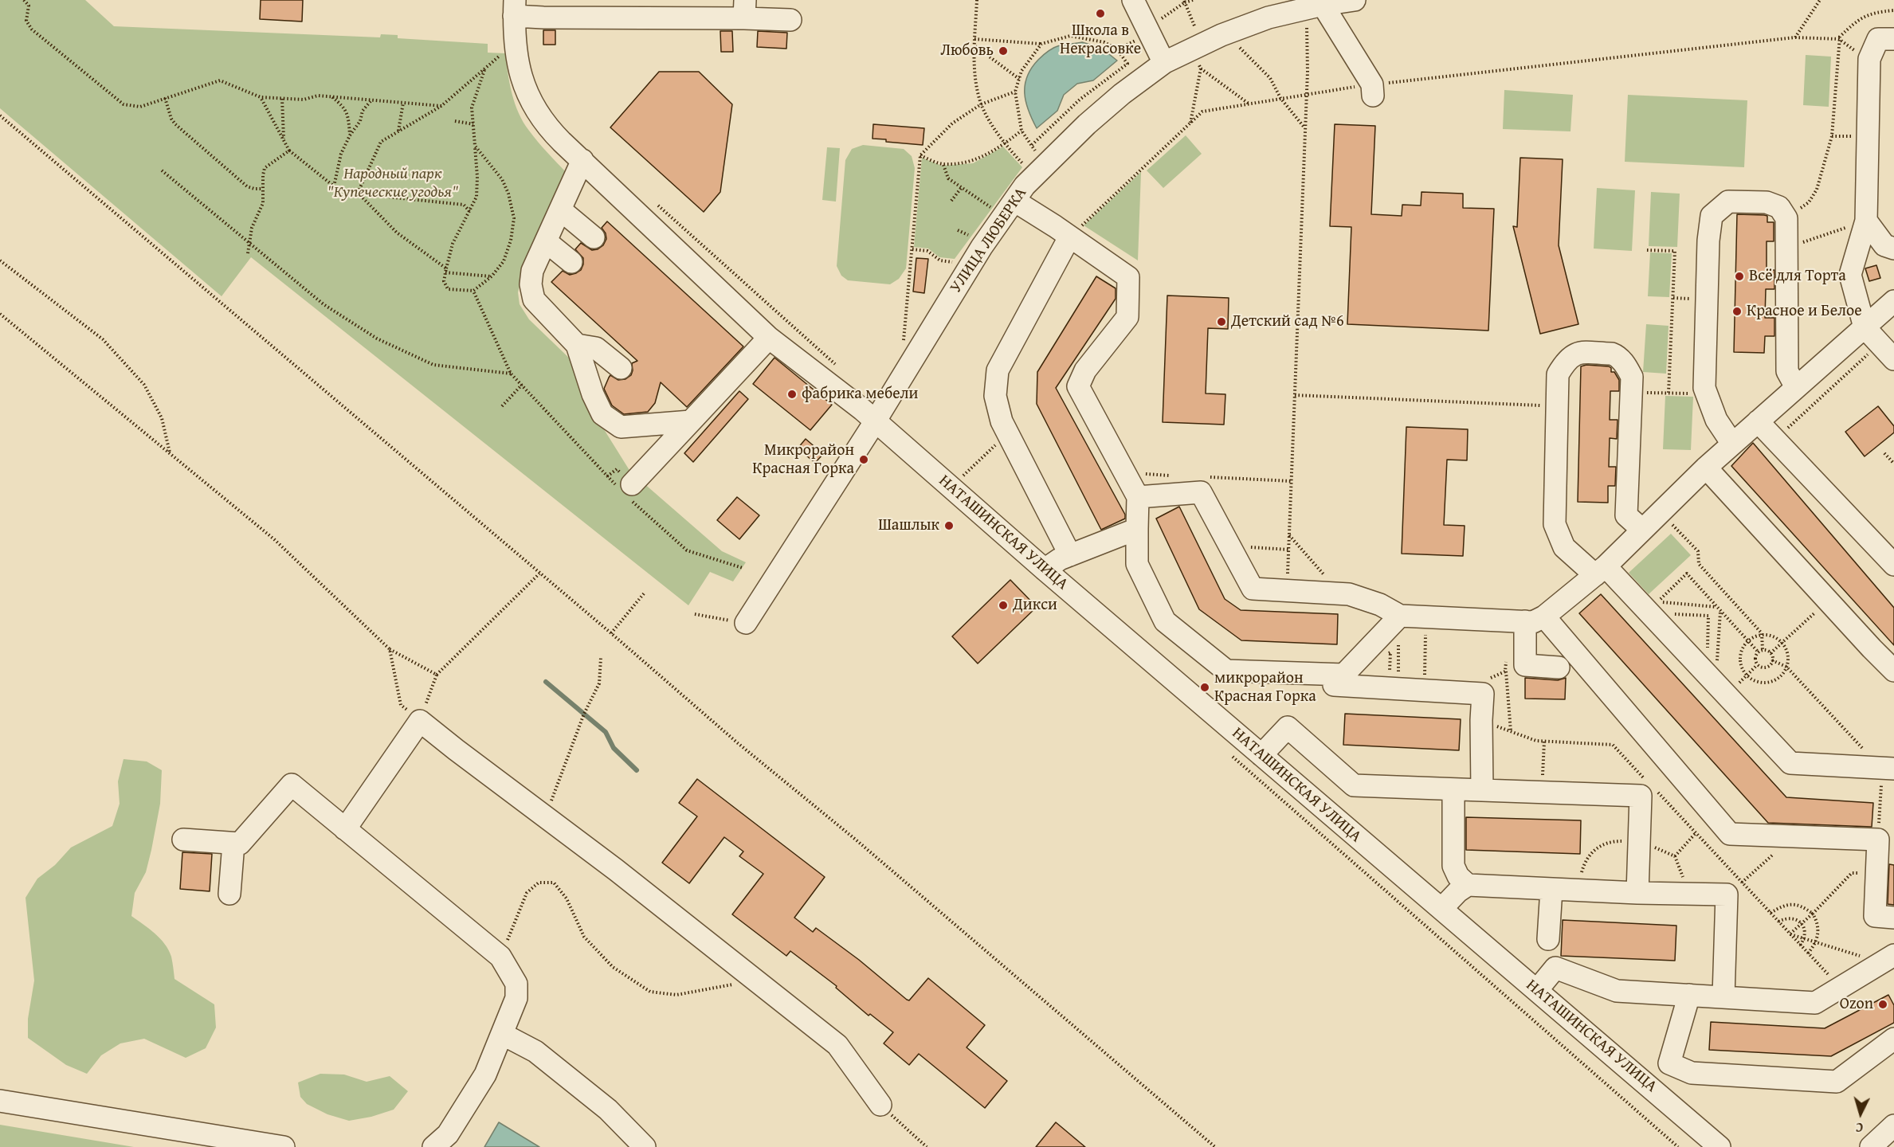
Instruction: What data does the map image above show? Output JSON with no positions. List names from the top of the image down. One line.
{"streets":{"street":["УЛИЦА ЛЮБЕРКА","НАТАШИНСКАЯ УЛИЦА"]},"crossings":[["УЛИЦА ЛЮБЕРКА","НАТАШИНСКАЯ УЛИЦА"]],"parks":["Народный парк \"Купеческие угодья\""],"places":["Школа в Некрасовке","Любовь","Всё для Торта","Красное и Белое","Детский сад №6","фабрика мебели","Микрорайон Красная Горка","Шашлык","Дикси","микрорайон Красная Горка","Ozon"],"north":"bottom"}
